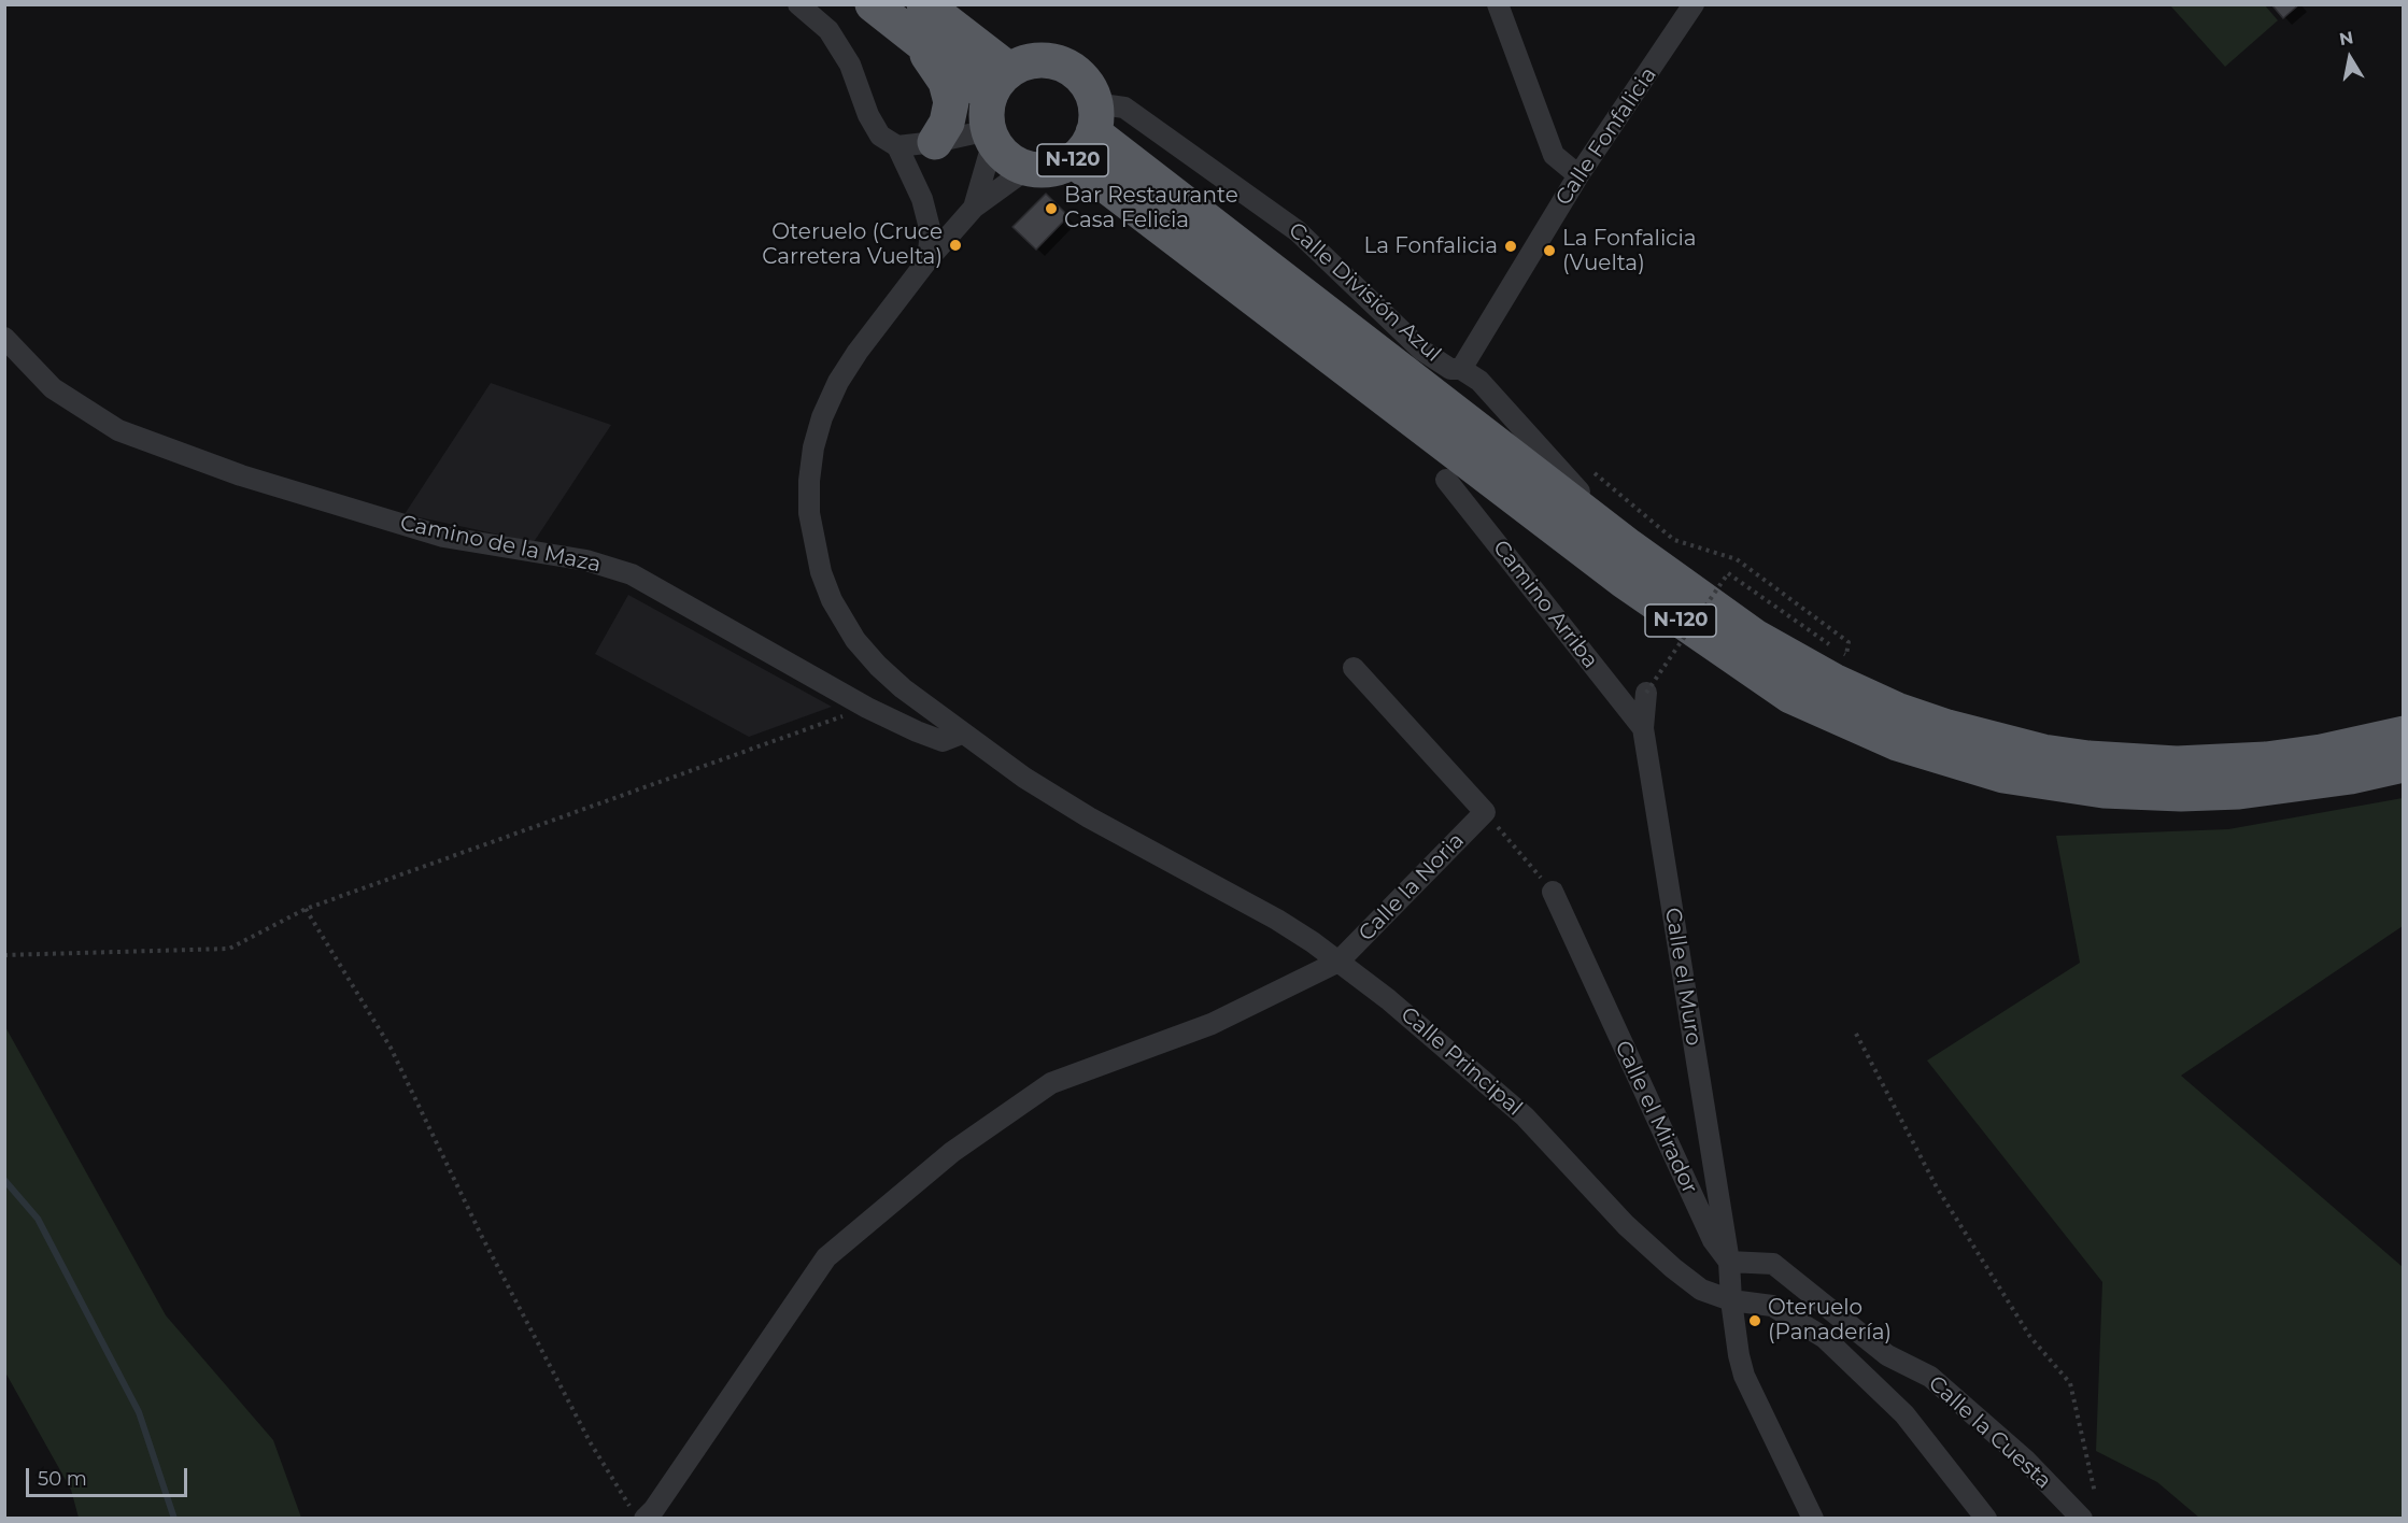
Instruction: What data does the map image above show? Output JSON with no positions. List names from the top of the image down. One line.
{"streets":{"highway":["N-120"],"street":["Calle Fonfalicia","Calle División Azul","Camino de la Maza","Camino Arriba","Calle la Noria","Calle el Muro","Calle Principal","Calle el Mirador","Calle la Cuesta"]},"crossings":[["Calle Fonfalicia","Calle División Azul"],["N-120","Calle División Azul"],["Camino de la Maza","Calle Principal"],["Camino Arriba","Calle el Muro"],["Calle la Noria","Calle Principal"],["Calle el Muro","Calle el Mirador"],["Calle el Muro","Calle la Cuesta"],["Calle el Mirador","Calle la Cuesta"]],"places":["Bar Restaurante Casa Felicia","Oteruelo (Cruce Carretera Vuelta)","La Fonfalicia","La Fonfalicia (Vuelta)","Oteruelo (Panadería)"],"scale_bar":"50 m","north":"top"}
